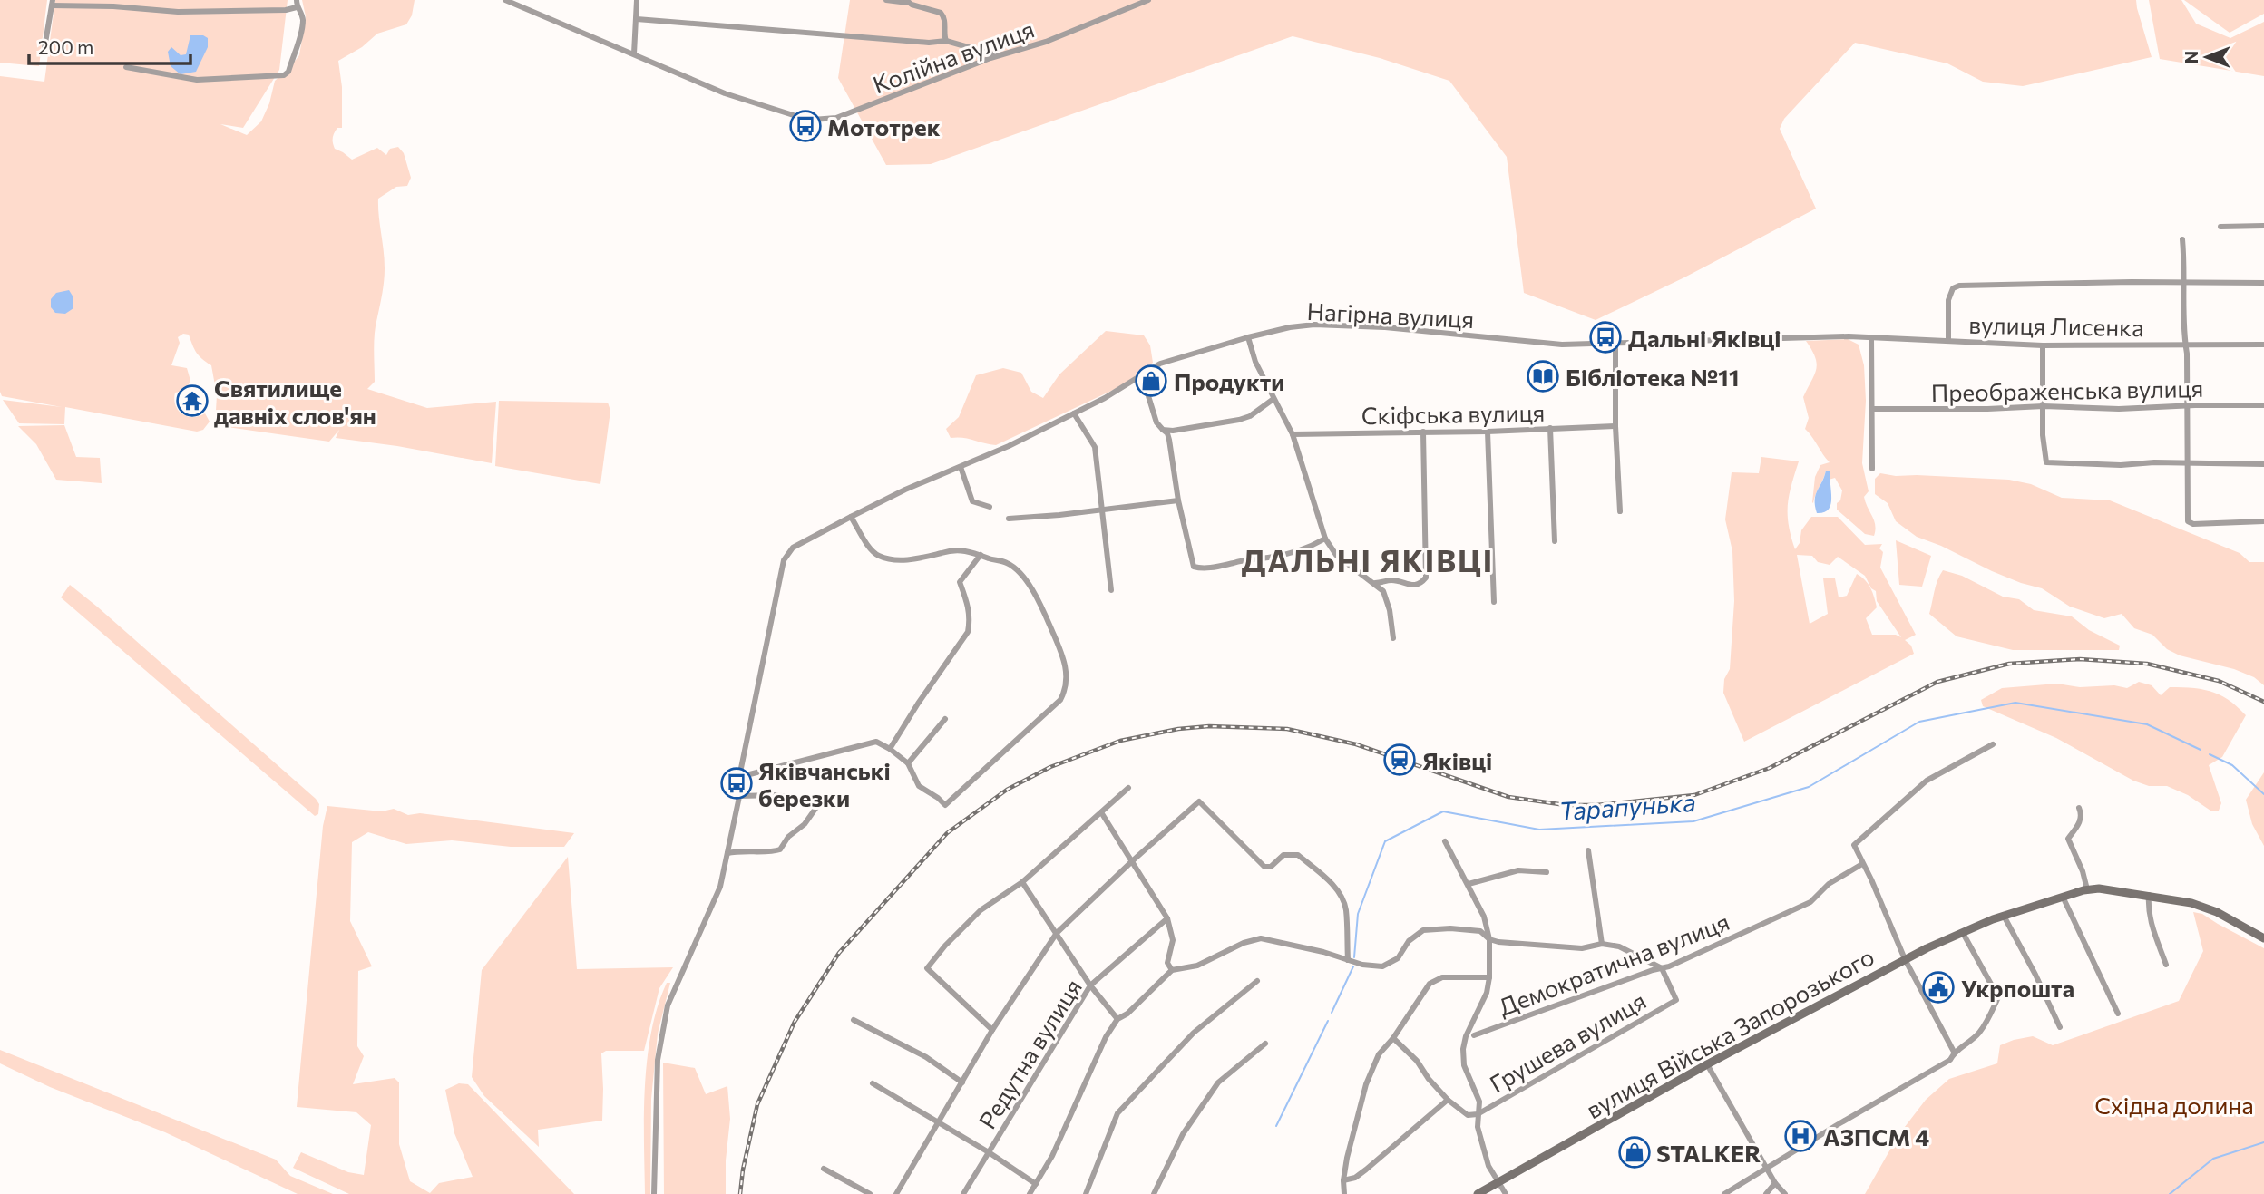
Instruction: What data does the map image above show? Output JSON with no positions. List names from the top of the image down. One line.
{"streets":{"street":["Колійна вулиця","Нагірна вулиця","вулиця Лисенка","Преображенська вулиця","Скіфська вулиця","Демократична вулиця","вулиця Війська Запорозького","Грушева вулиця","Редутна вулиця"]},"crossings":[["Нагірна вулиця","вулиця Лисенка"],["Демократична вулиця","Грушева вулиця"]],"districts":["ДАЛЬНІ ЯКІВЦІ"],"water":["Тарапунька"],"parks":["Східна долина"],"places":{"bus stop":["Мототрек","Дальні Яківці","Яківчанські березки"],"library":["Бібліотека №11"],"shop":["Продукти","STALKER"],"temple":["Святилище давніх слов'ян"],"station":["Яківці"],"public building":["Укрпошта"],"hospital":["АЗПСМ 4"]},"scale_bar":"200 m","north":"left"}
